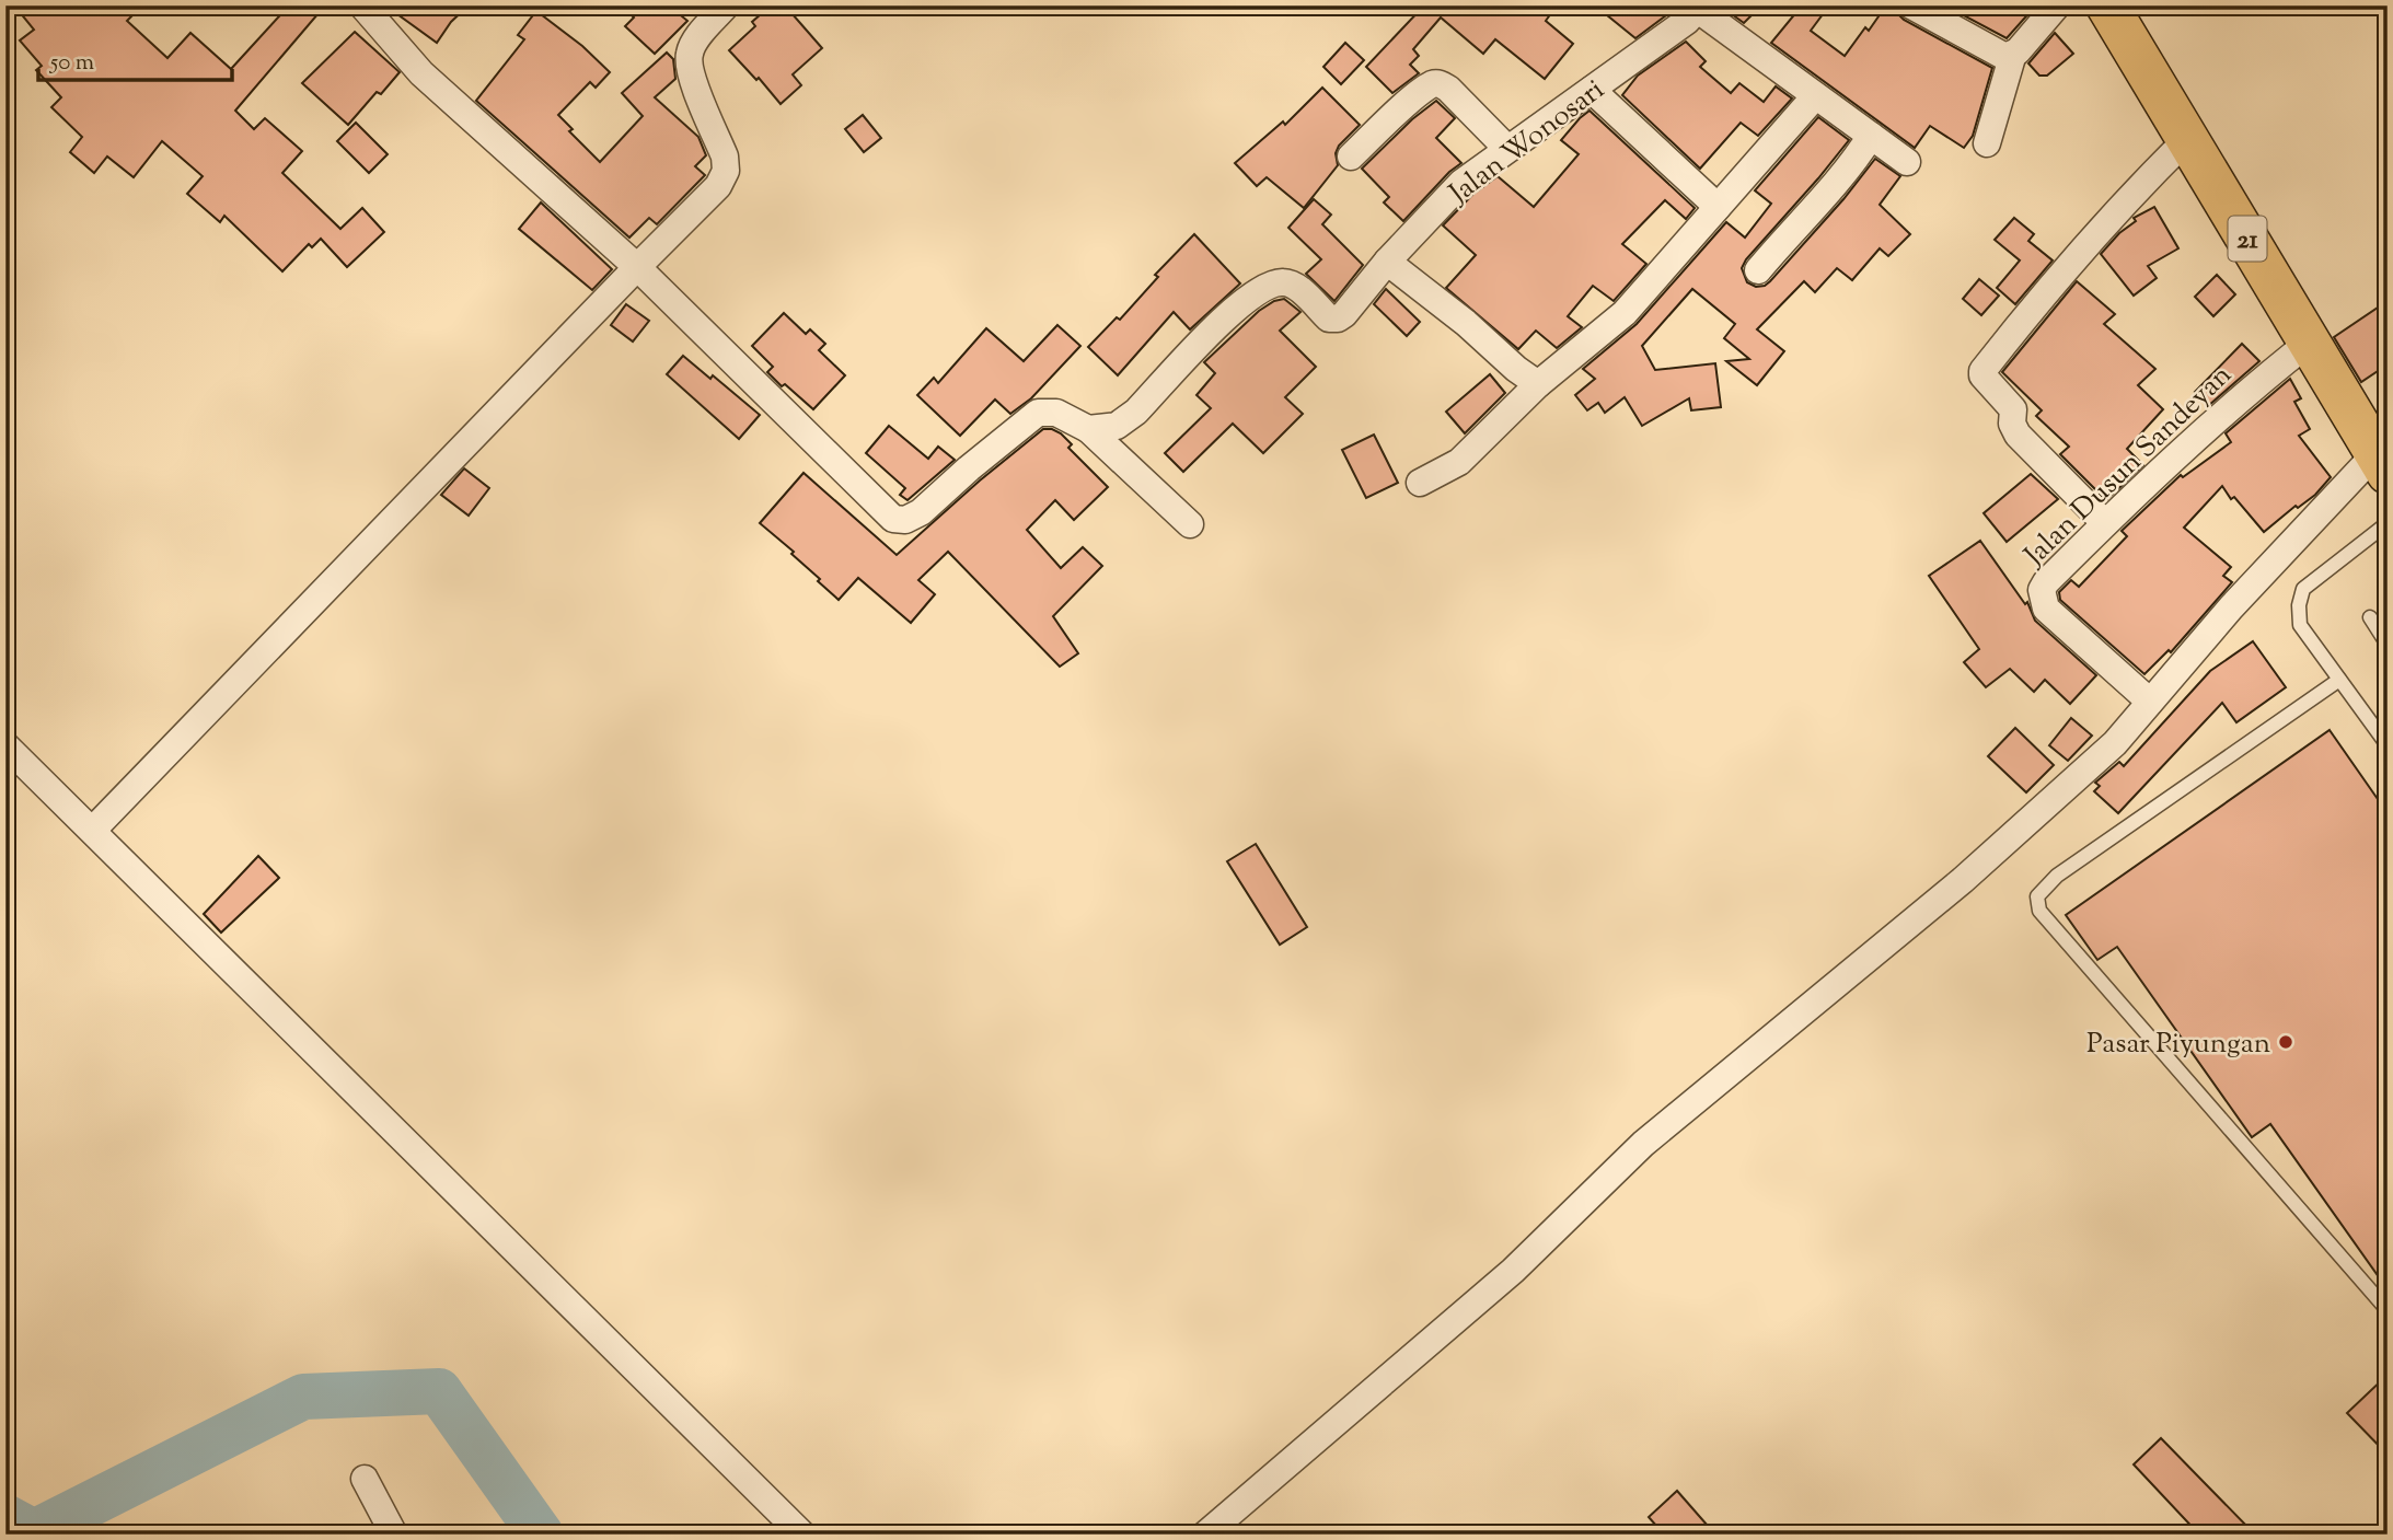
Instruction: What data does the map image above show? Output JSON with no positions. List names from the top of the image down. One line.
{"streets":{"highway":["21"],"street":["Jalan Wonosari","Jalan Dusun Sandeyan"]},"crossings":[["21","Jalan Dusun Sandeyan"]],"places":["Pasar Piyungan"],"scale_bar":"50 m"}
